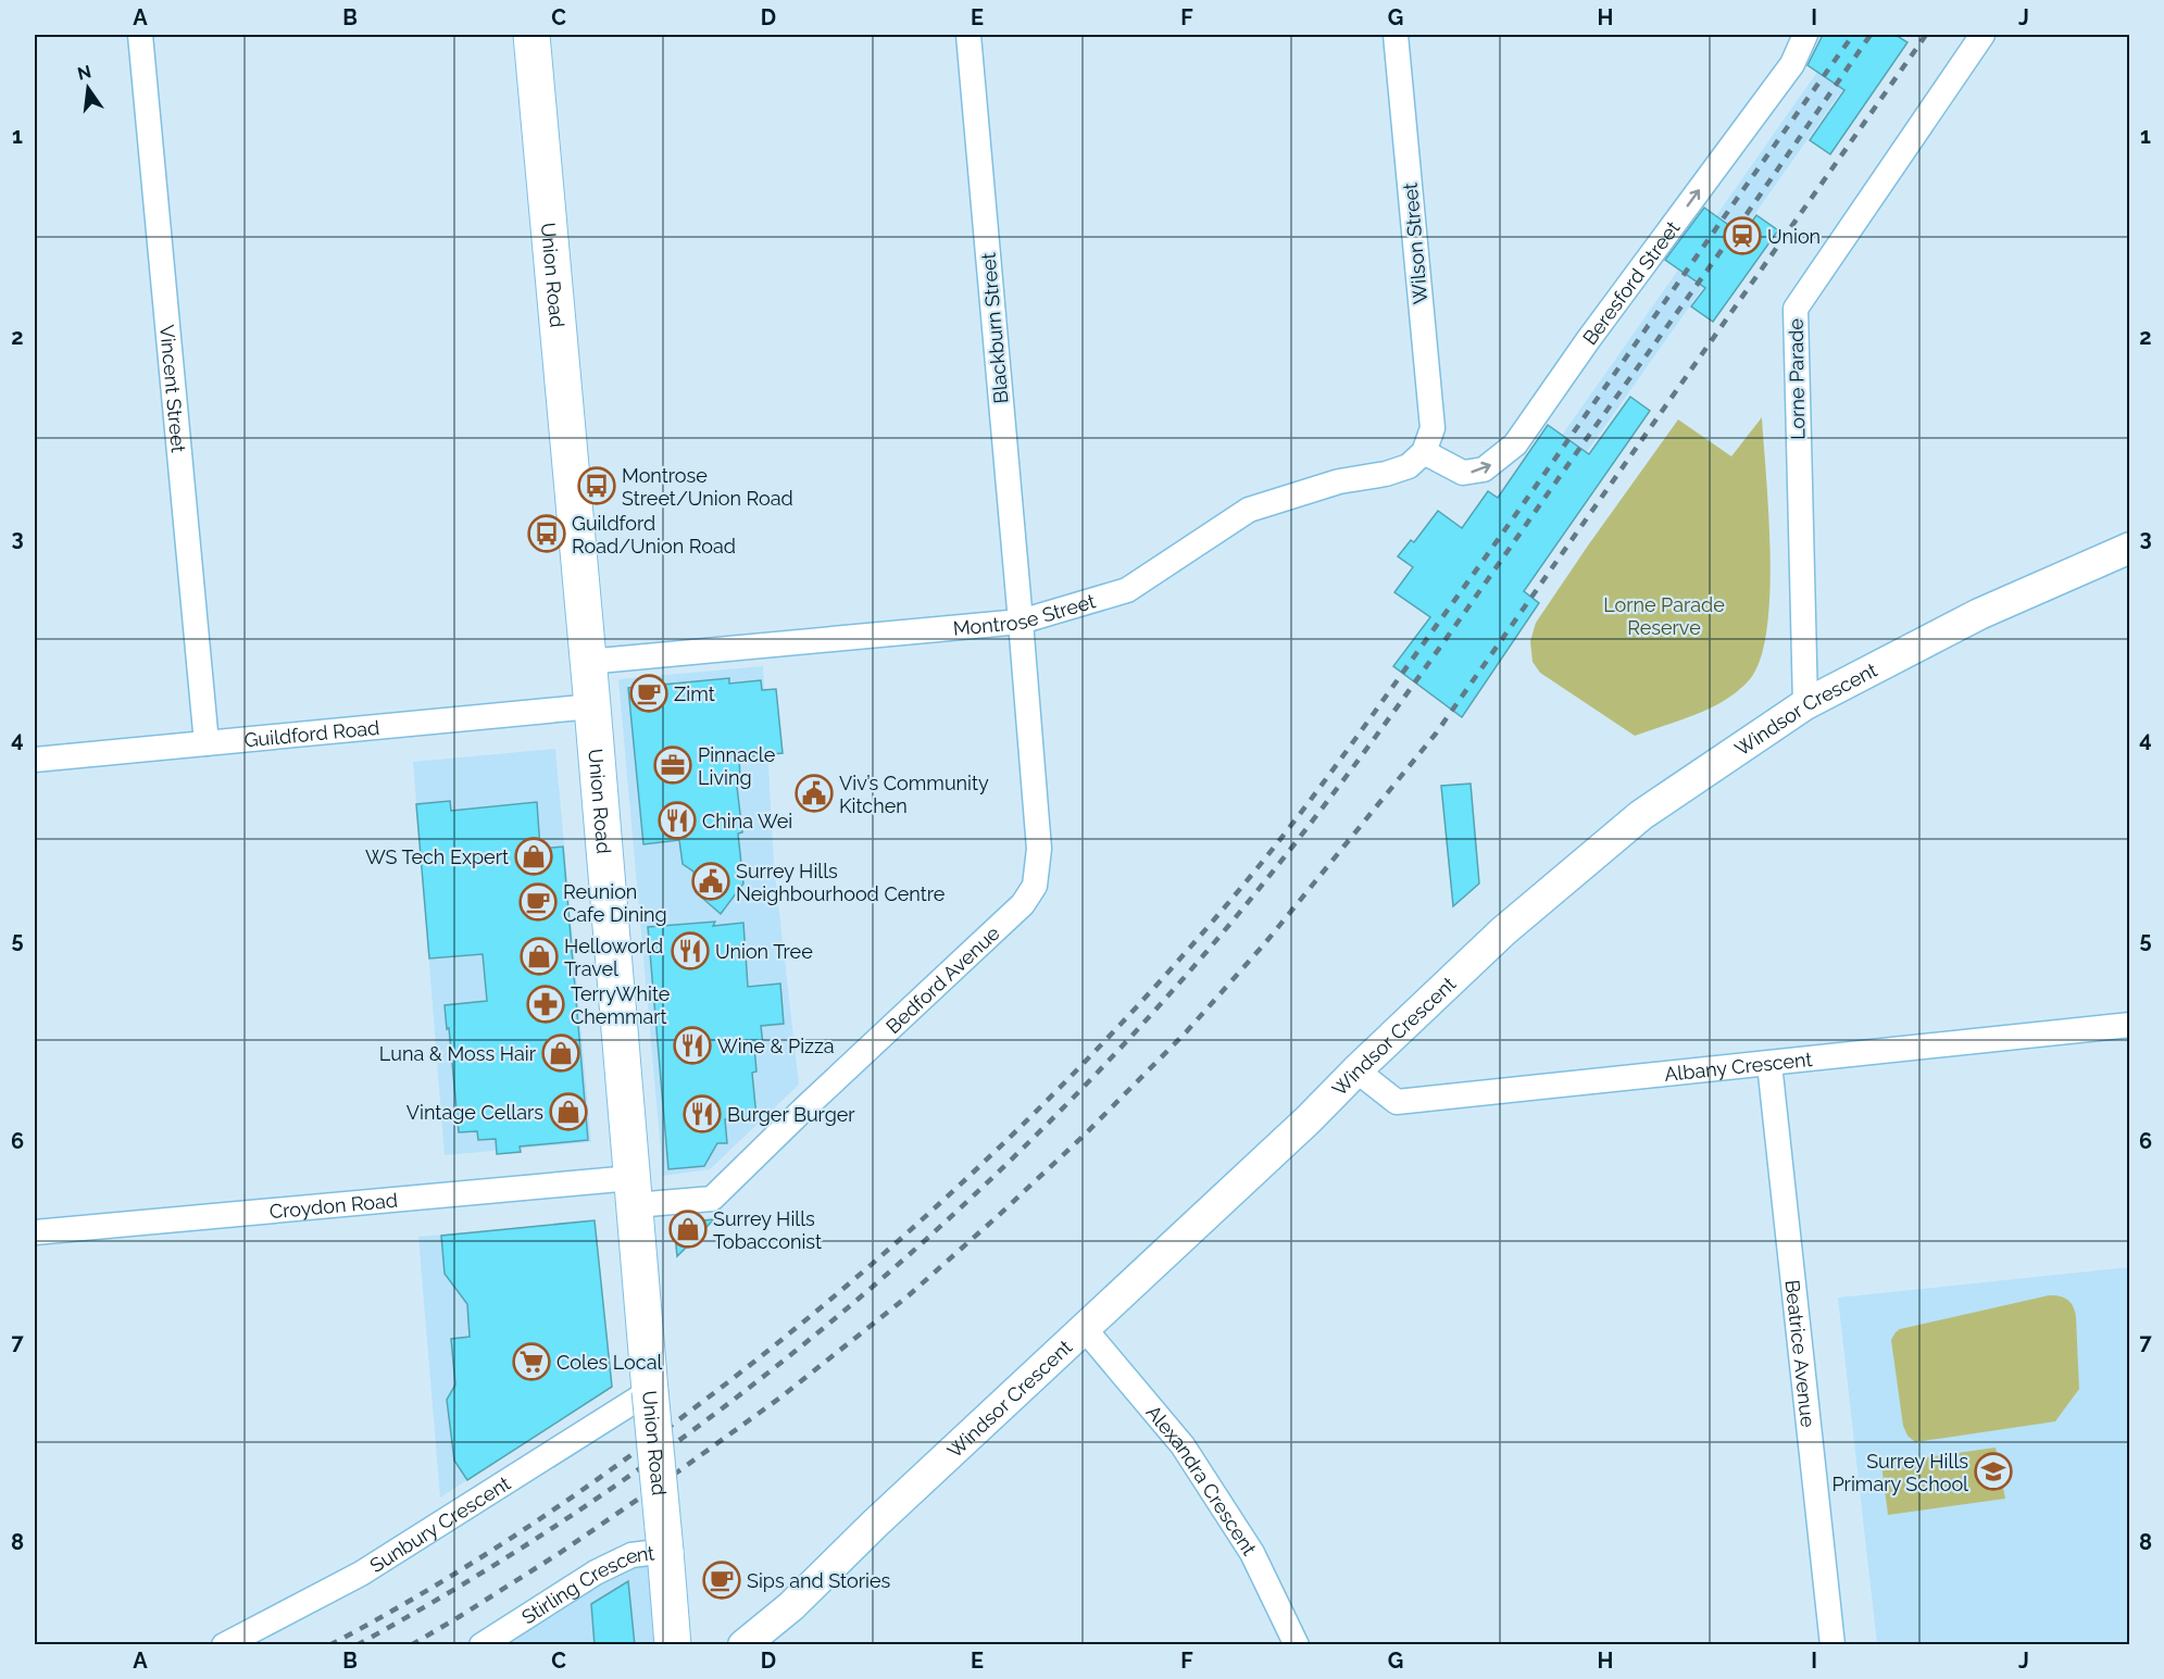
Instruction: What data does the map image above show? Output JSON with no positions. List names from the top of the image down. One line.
{"streets":{"main road":["Union Road"],"street":["Wilson Street","Beresford Street","Blackburn Street","Lorne Parade","Vincent Street","Montrose Street","Windsor Crescent","Guildford Road","Bedford Avenue","Albany Crescent","Croydon Road","Beatrice Avenue","Alexandra Crescent","Sunbury Crescent","Stirling Crescent"]},"crossings":[["Wilson Street","Beresford Street"],["Wilson Street","Montrose Street"],["Union Road","Montrose Street"],["Union Road","Guildford Road"],["Union Road","Bedford Avenue"],["Union Road","Croydon Road"],["Union Road","Sunbury Crescent"],["Union Road","Stirling Crescent"],["Beresford Street","Montrose Street"],["Blackburn Street","Montrose Street"],["Blackburn Street","Bedford Avenue"],["Lorne Parade","Windsor Crescent"],["Vincent Street","Guildford Road"],["Montrose Street","Bedford Avenue"],["Windsor Crescent","Albany Crescent"],["Windsor Crescent","Alexandra Crescent"],["Bedford Avenue","Croydon Road"],["Albany Crescent","Beatrice Avenue"]],"one_way":["Beresford Street"],"parks":["Lorne Parade Reserve"],"places":{"station":["Union"],"bus stop":["Montrose Street/Union Road","Guildford Road/Union Road"],"cafe":["Zimt","Reunion Cafe Dining","Sips and Stories"],"office":["Pinnacle Living"],"public building":["Viv’s Community Kitchen","Surrey Hills Neighbourhood Centre"],"restaurant":["China Wei","Union Tree","Wine & Pizza","Burger Burger"],"shop":["WS Tech Expert","Helloworld Travel","Luna & Moss Hair","Vintage Cellars","Surrey Hills Tobacconist"],"pharmacy":["TerryWhite Chemmart"],"supermarket":["Coles Local"],"school or university":["Surrey Hills Primary School"]},"north":"top","grid":{"columns":["A","B","C","D","E","F","G","H","I","J"],"rows":["1","2","3","4","5","6","7","8"]}}
